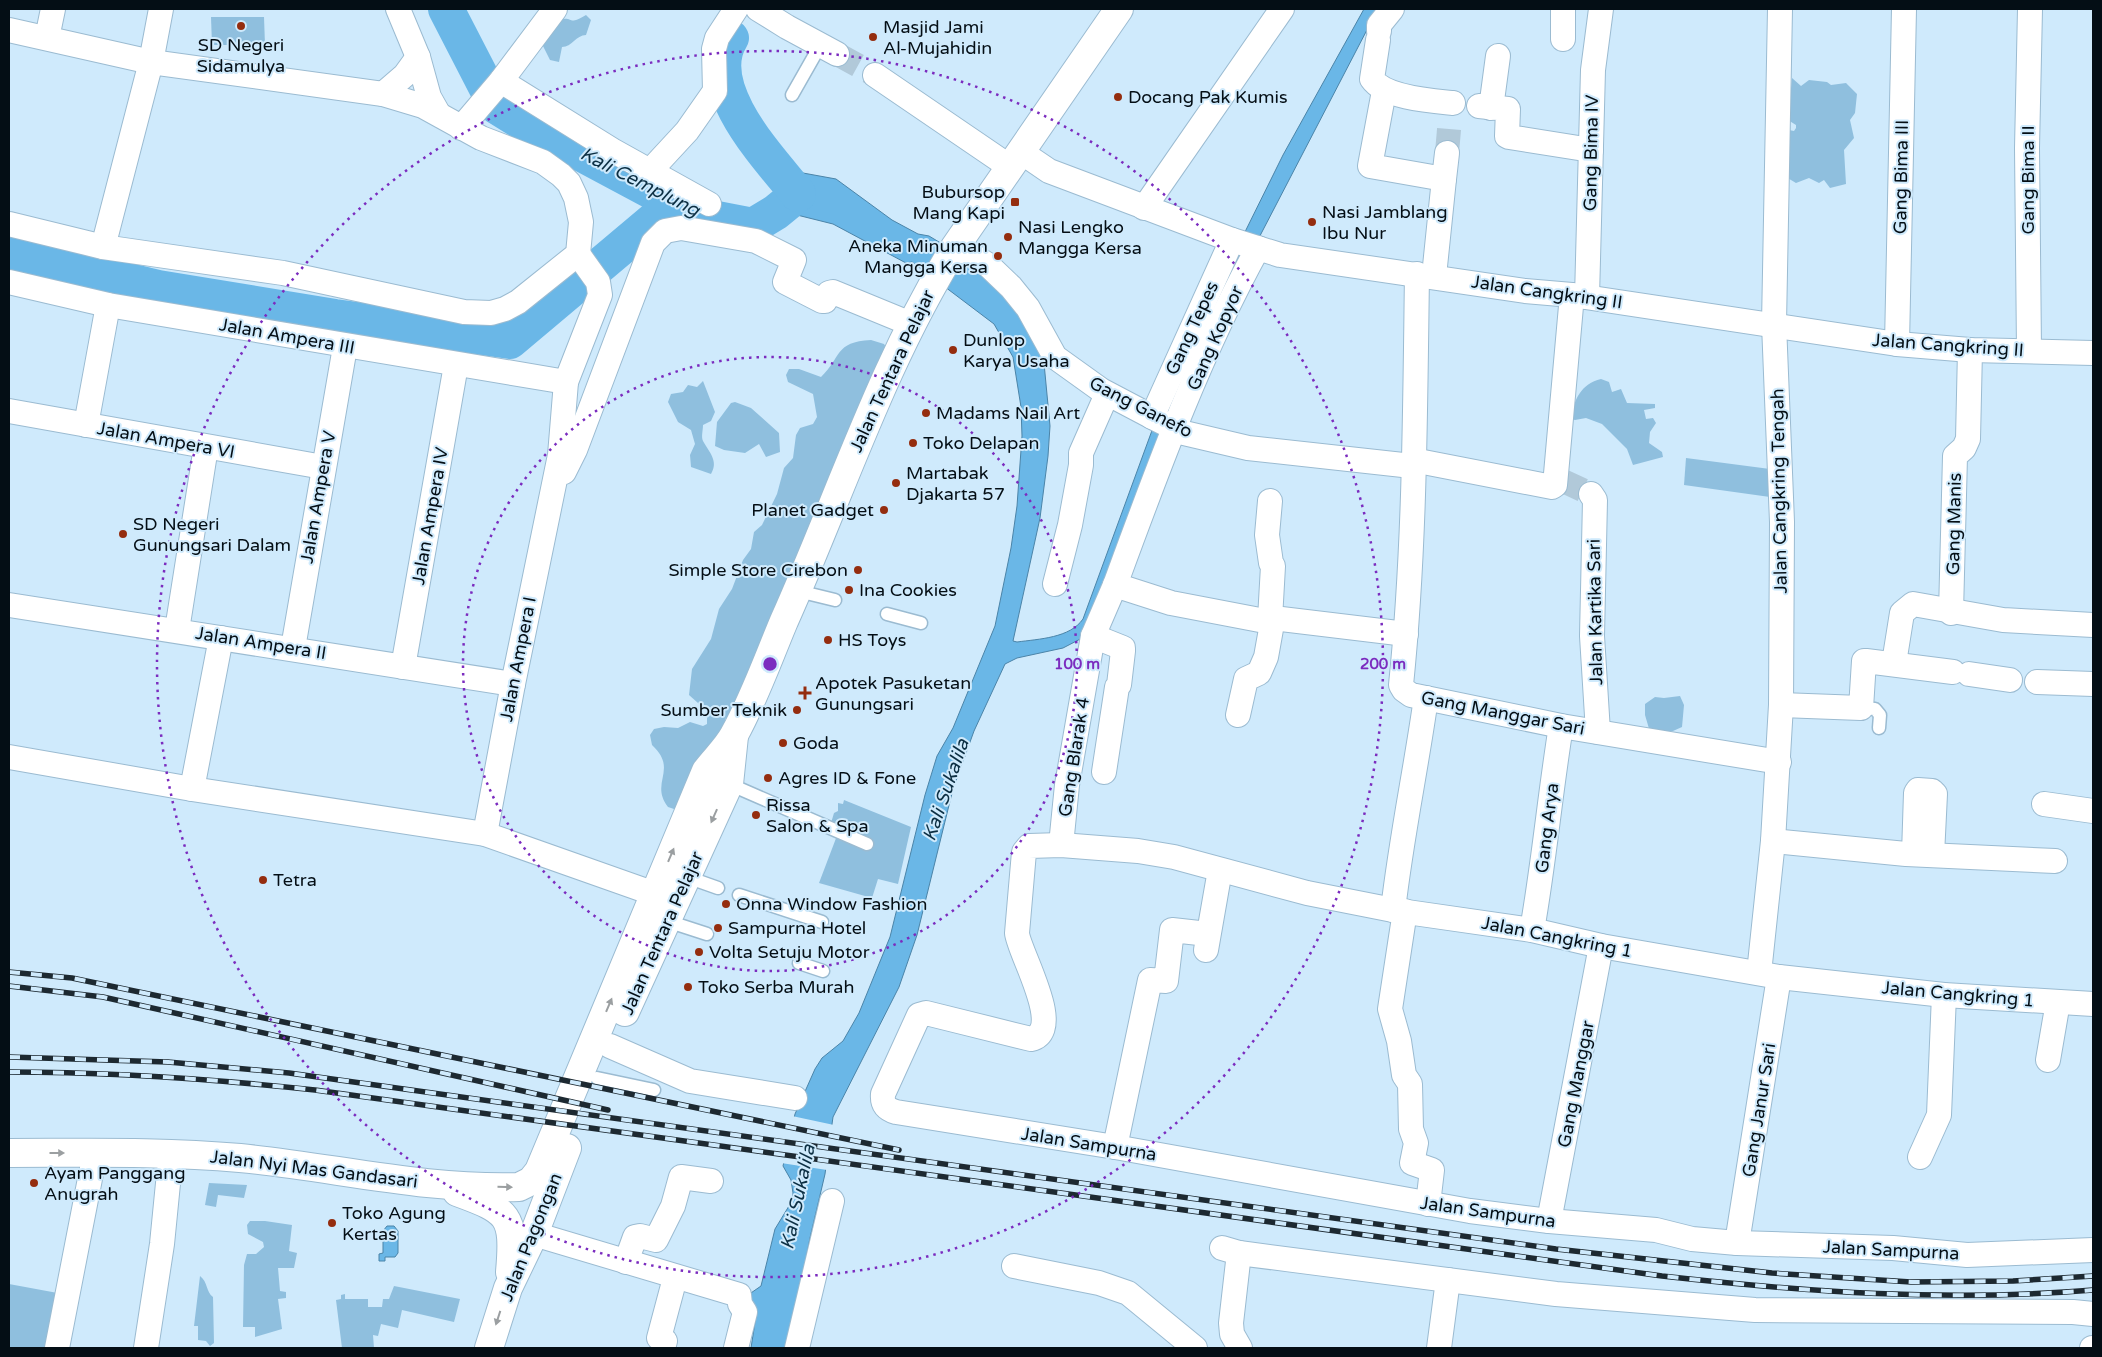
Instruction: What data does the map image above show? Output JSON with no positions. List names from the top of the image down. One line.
{"streets":{"main road":["Jalan Tentara Pelajar","Jalan Nyi Mas Gandasari","Jalan Pagongan"],"street":["Gang Bima IV","Gang Bima III","Gang Bima II","Jalan Cangkring II","Gang Tepes","Jalan Ampera III","Gang Kopyor","Gang Ganefo","Jalan Ampera VI","Jalan Cangkring Tengah","Jalan Ampera V","Jalan Ampera IV","Gang Manis","Jalan Kartika Sari","Jalan Ampera II","Jalan Ampera I","Gang Manggar Sari","Gang Blarak 4","Gang Arya","Jalan Cangkring 1","Gang Manggar","Gang Janur Sari","Jalan Sampurna"]},"crossings":[["Gang Bima IV","Jalan Cangkring II"],["Gang Bima IV","Gang Ganefo"],["Gang Bima III","Jalan Cangkring II"],["Gang Bima II","Jalan Cangkring II"],["Jalan Cangkring II","Gang Tepes"],["Jalan Cangkring II","Jalan Tentara Pelajar"],["Jalan Cangkring II","Gang Ganefo"],["Jalan Cangkring II","Jalan Cangkring Tengah"],["Jalan Cangkring II","Gang Manis"],["Jalan Cangkring II","Gang Manggar Sari"],["Gang Tepes","Gang Kopyor"],["Jalan Ampera III","Jalan Ampera V"],["Jalan Ampera III","Jalan Ampera IV"],["Jalan Ampera III","Jalan Ampera I"],["Gang Kopyor","Gang Ganefo"],["Gang Kopyor","Gang Blarak 4"],["Jalan Tentara Pelajar","Gang Ganefo"],["Jalan Tentara Pelajar","Jalan Ampera I"],["Jalan Tentara Pelajar","Jalan Nyi Mas Gandasari"],["Jalan Tentara Pelajar","Jalan Pagongan"],["Gang Ganefo","Gang Manggar Sari"],["Jalan Ampera VI","Jalan Ampera V"],["Jalan Cangkring Tengah","Gang Manggar Sari"],["Jalan Cangkring Tengah","Jalan Cangkring 1"],["Jalan Cangkring Tengah","Gang Janur Sari"],["Jalan Ampera V","Jalan Ampera II"],["Jalan Ampera IV","Jalan Ampera II"],["Jalan Kartika Sari","Gang Manggar Sari"],["Jalan Ampera II","Jalan Ampera I"],["Gang Manggar Sari","Gang Arya"],["Gang Blarak 4","Jalan Cangkring 1"],["Gang Arya","Jalan Cangkring 1"],["Jalan Cangkring 1","Gang Manggar"],["Jalan Cangkring 1","Gang Janur Sari"],["Jalan Cangkring 1","Jalan Sampurna"],["Gang Manggar","Jalan Sampurna"],["Gang Janur Sari","Jalan Sampurna"],["Jalan Nyi Mas Gandasari","Jalan Pagongan"]],"water":["Kali Cemplung","Kali Sukalila"],"places":{"other":["SD Negeri Sidamulya","Masjid Jami Al-Mujahidin","Docang Pak Kumis","Nasi Jamblang Ibu Nur","Nasi Lengko Mangga Kersa","Aneka Minuman Mangga Kersa","Dunlop Karya Usaha","Madams Nail Art","Toko Delapan","Martabak Djakarta 57","Planet Gadget","SD Negeri Gunungsari Dalam","Simple Store Cirebon","Ina Cookies","HS Toys","Sumber Teknik","Goda","Agres ID & Fone","Rissa Salon & Spa","Tetra","Onna Window Fashion","Sampurna Hotel","Volta Setuju Motor","Toko Serba Murah","Ayam Panggang Anugrah","Toko Agung Kertas"],"transit":["Bubursop Mang Kapi"],"health":["Apotek Pasuketan Gunungsari"]},"rings":["100 m","200 m"]}
